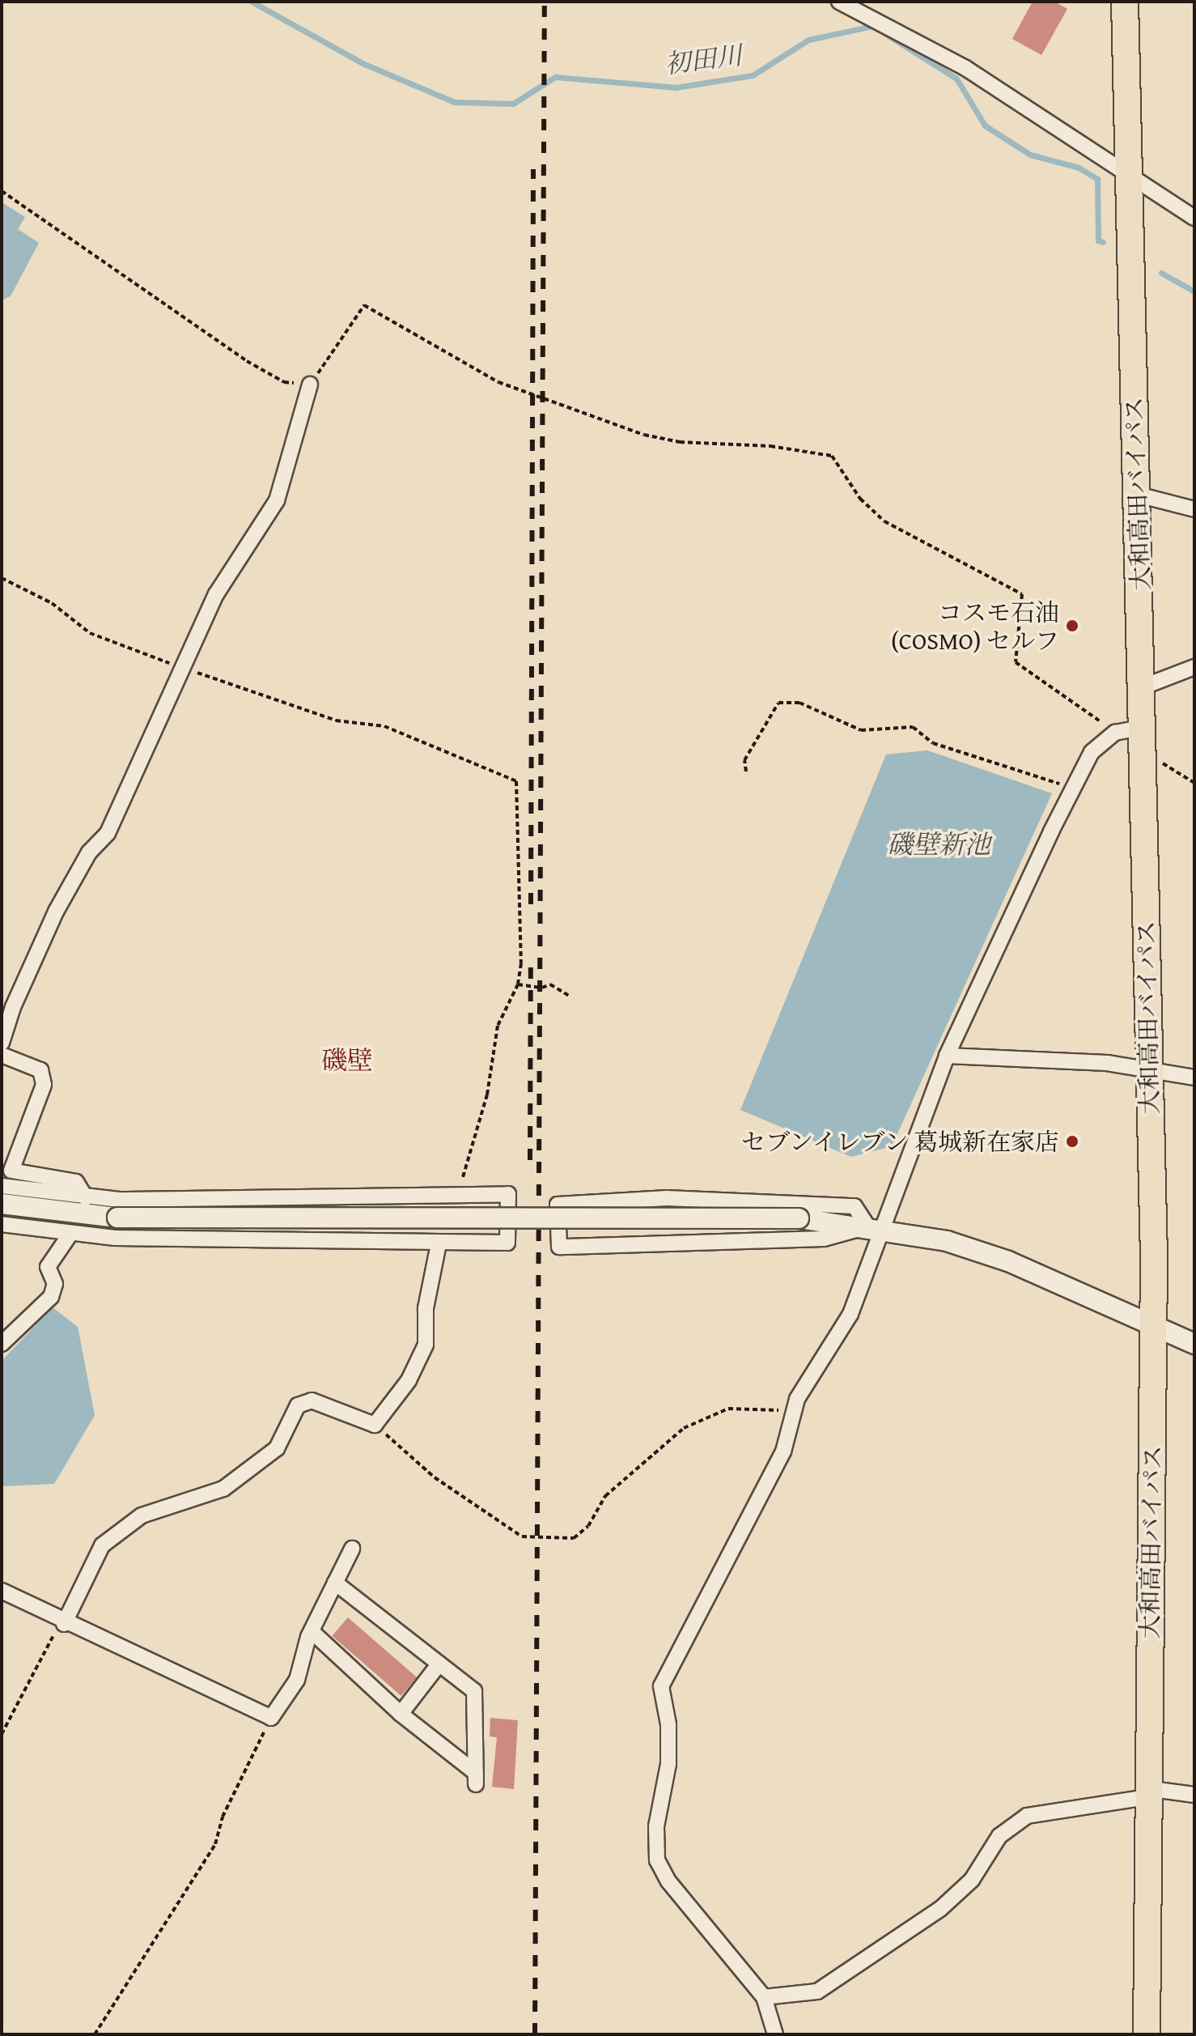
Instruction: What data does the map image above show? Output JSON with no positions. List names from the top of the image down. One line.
{"streets":{"highway":["大和高田バイパス"]},"districts":["磯壁"],"water":["初田川","磯壁新池"],"places":["コスモ石油 (COSMO) セルフ","セブンイレブン 葛城新在家店"]}
